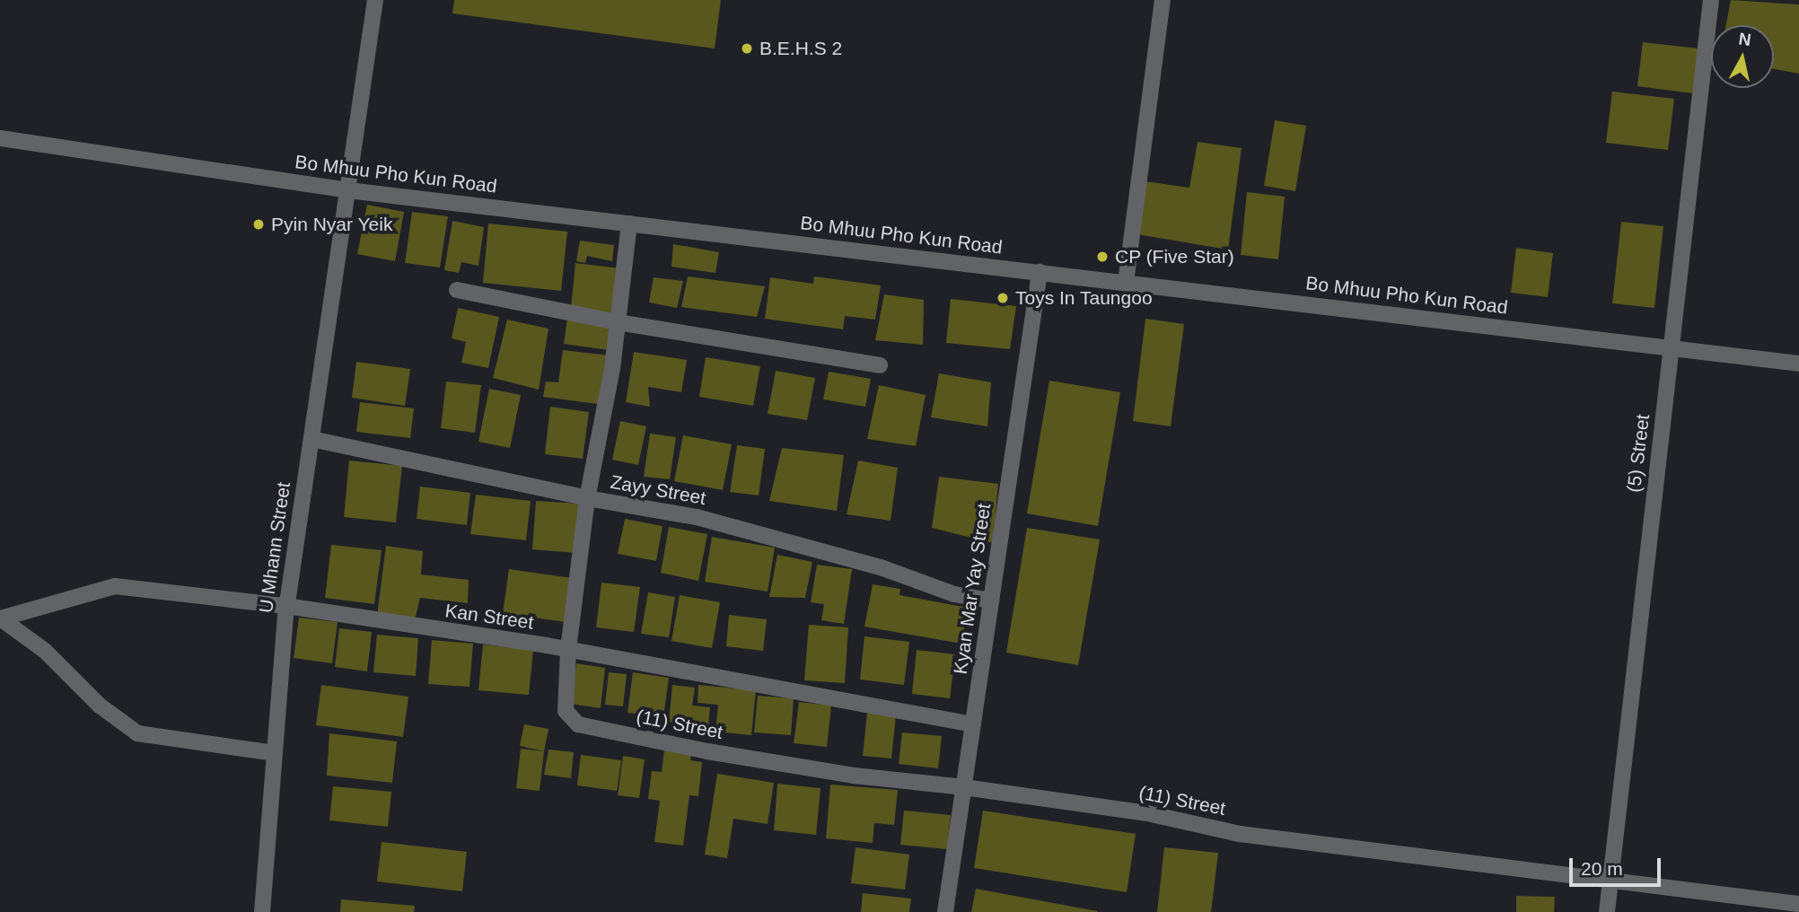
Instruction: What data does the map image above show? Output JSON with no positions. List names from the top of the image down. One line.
{"streets":{"street":["Bo Mhuu Pho Kun Road","(5) Street","Zayy Street","U Mhann Street","Kyan Mar Yay Street","Kan Street","(11) Street"]},"crossings":[["Bo Mhuu Pho Kun Road","(5) Street"],["Bo Mhuu Pho Kun Road","U Mhann Street"],["Bo Mhuu Pho Kun Road","Kyan Mar Yay Street"],["(5) Street","(11) Street"],["Zayy Street","U Mhann Street"],["Zayy Street","Kyan Mar Yay Street"],["U Mhann Street","Kan Street"],["Kyan Mar Yay Street","Kan Street"],["Kyan Mar Yay Street","(11) Street"],["Kan Street","(11) Street"]],"places":["B.E.H.S 2","Pyin Nyar Yeik","CP (Five Star)","Toys In Taungoo"],"scale_bar":"20 m","north":"top"}
